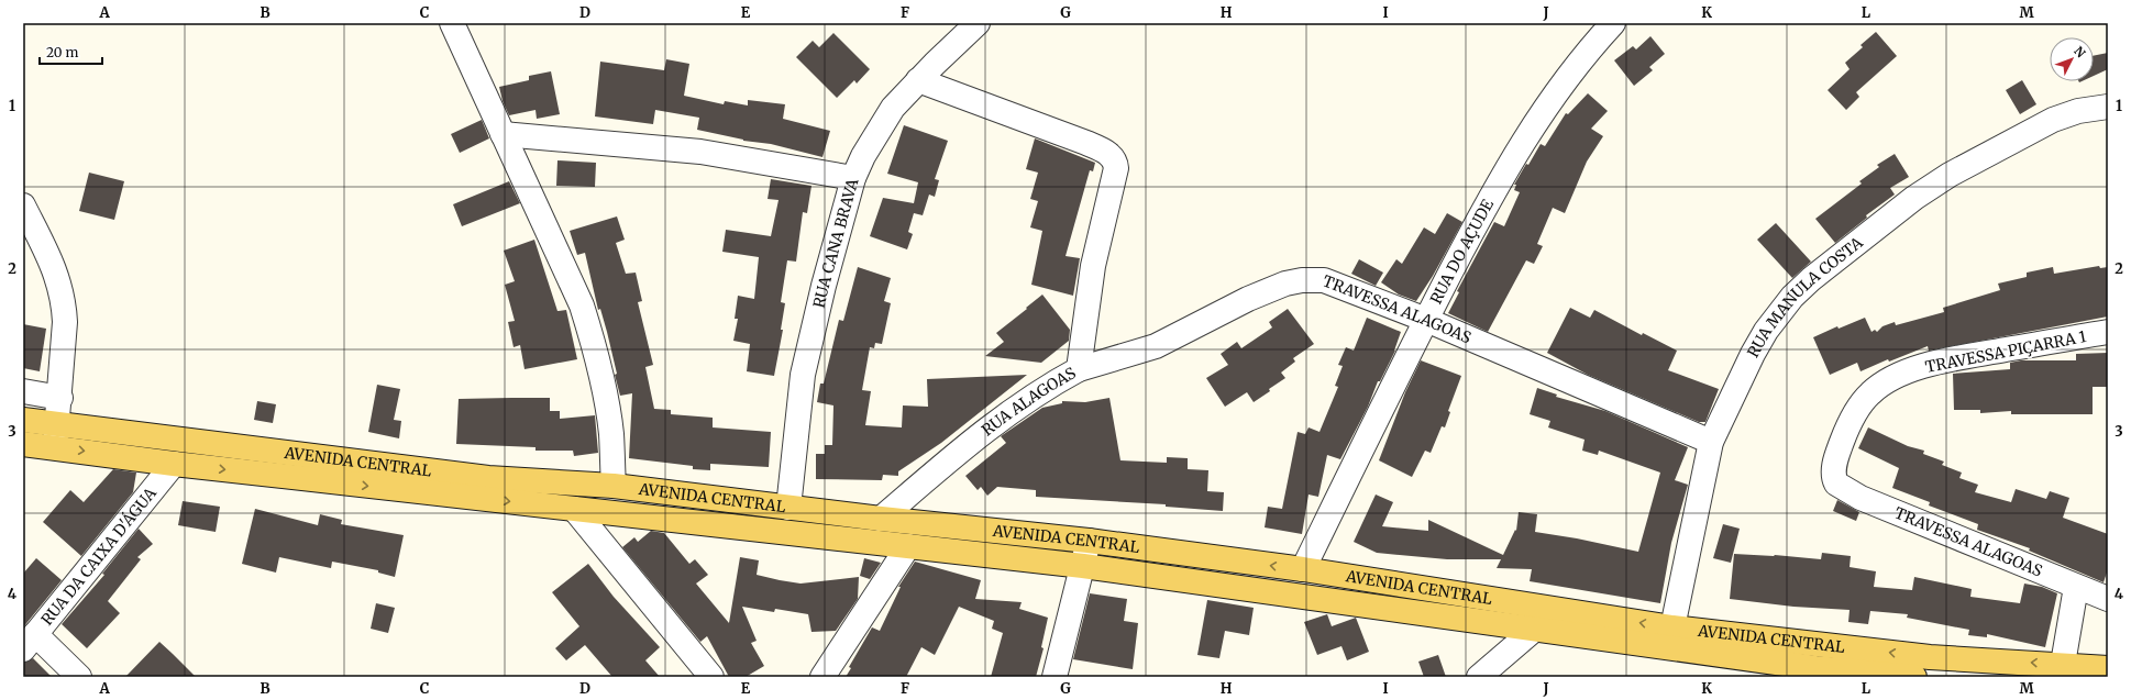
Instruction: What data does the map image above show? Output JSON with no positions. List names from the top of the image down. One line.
{"streets":{"main road":["AVENIDA CENTRAL"],"street":["RUA CANA BRAVA","RUA DO AÇUDE","RUA MANULA COSTA","TRAVESSA ALAGOAS","TRAVESSA PIÇARRA 1","RUA ALAGOAS","RUA DA CAIXA D'ÁGUA"]},"crossings":[["RUA CANA BRAVA","RUA ALAGOAS"],["RUA CANA BRAVA","AVENIDA CENTRAL"],["RUA DO AÇUDE","TRAVESSA ALAGOAS"],["RUA DO AÇUDE","AVENIDA CENTRAL"],["RUA MANULA COSTA","TRAVESSA ALAGOAS"],["RUA MANULA COSTA","AVENIDA CENTRAL"],["TRAVESSA ALAGOAS","TRAVESSA PIÇARRA 1"],["TRAVESSA ALAGOAS","RUA ALAGOAS"],["RUA ALAGOAS","AVENIDA CENTRAL"]],"scale_bar":"20 m","north":"top right","grid":{"columns":["A","B","C","D","E","F","G","H","I","J","K","L","M"],"rows":["1","2","3","4"]}}
